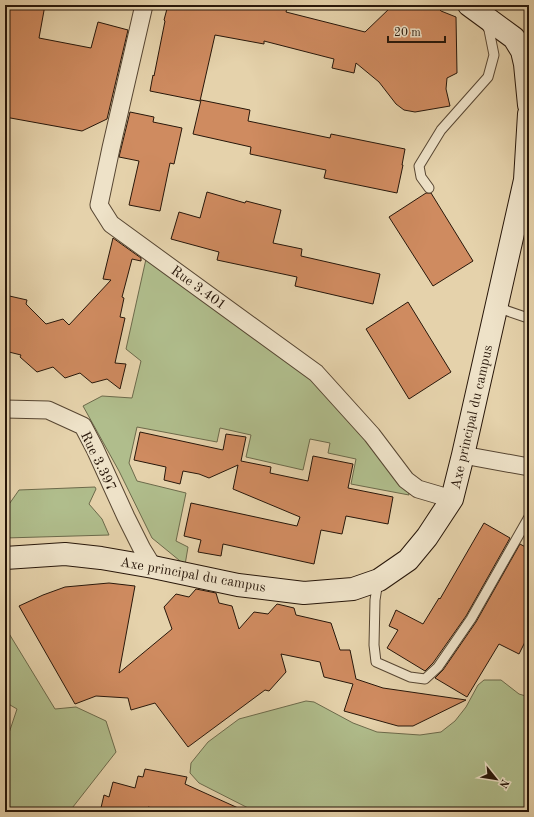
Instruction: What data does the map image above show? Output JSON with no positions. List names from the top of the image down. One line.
{"streets":{"street":["Rue 3.401","Axe principal du campus","Rue 3.397"]},"crossings":[["Rue 3.401","Axe principal du campus"],["Axe principal du campus","Rue 3.397"]],"scale_bar":"20 m","north":"bottom right"}
